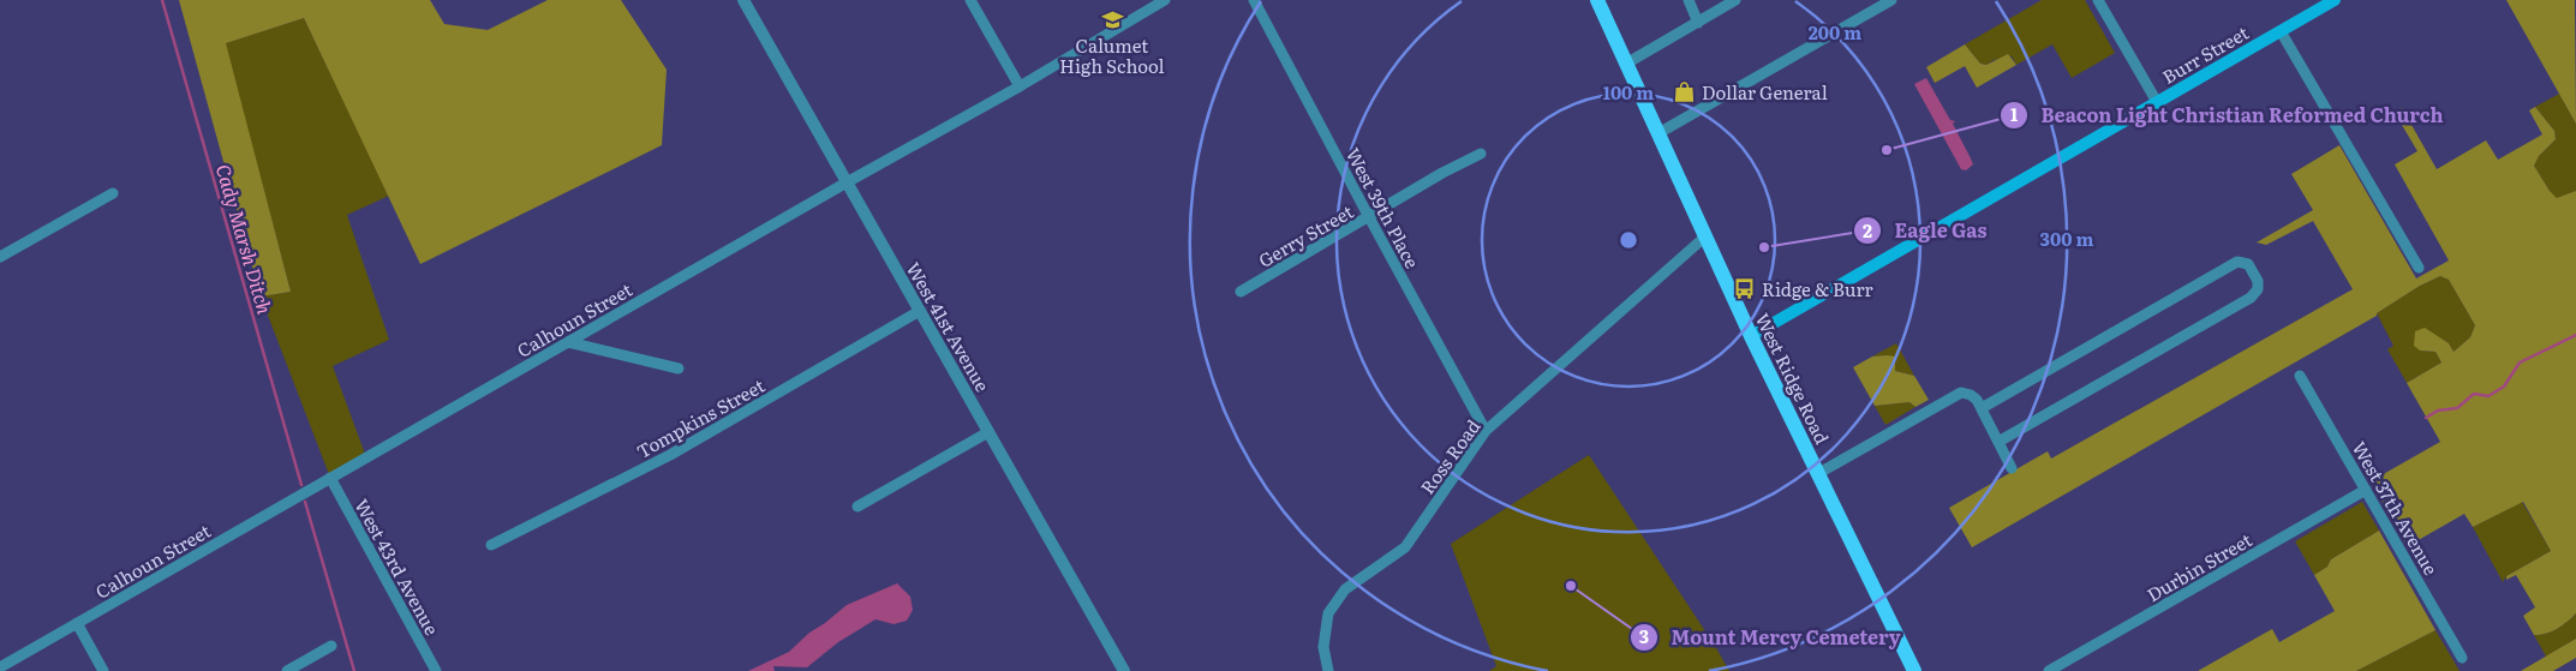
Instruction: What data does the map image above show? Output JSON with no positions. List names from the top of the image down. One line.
{"streets":{"main road":["Burr Street","West Ridge Road"],"street":["West 39th Place","Gerry Street","Calhoun Street","West 41st Avenue","Tompkins Street","Ross Road","West 37th Avenue","West 43rd Avenue","Durbin Street"]},"crossings":[["Burr Street","West Ridge Road"],["West 39th Place","Gerry Street"],["West 39th Place","Ross Road"],["Calhoun Street","West 41st Avenue"],["Calhoun Street","West 43rd Avenue"],["West 41st Avenue","Tompkins Street"],["West Ridge Road","Ross Road"],["West 37th Avenue","Durbin Street"]],"water":["Cady Marsh Ditch"],"places":{"school or university":["Calumet High School"],"shop":["Dollar General"],"other":["Beacon Light Christian Reformed Church","Eagle Gas","Mount Mercy Cemetery"],"bus stop":["Ridge & Burr"]},"rings":["200 m","100 m","300 m"]}
